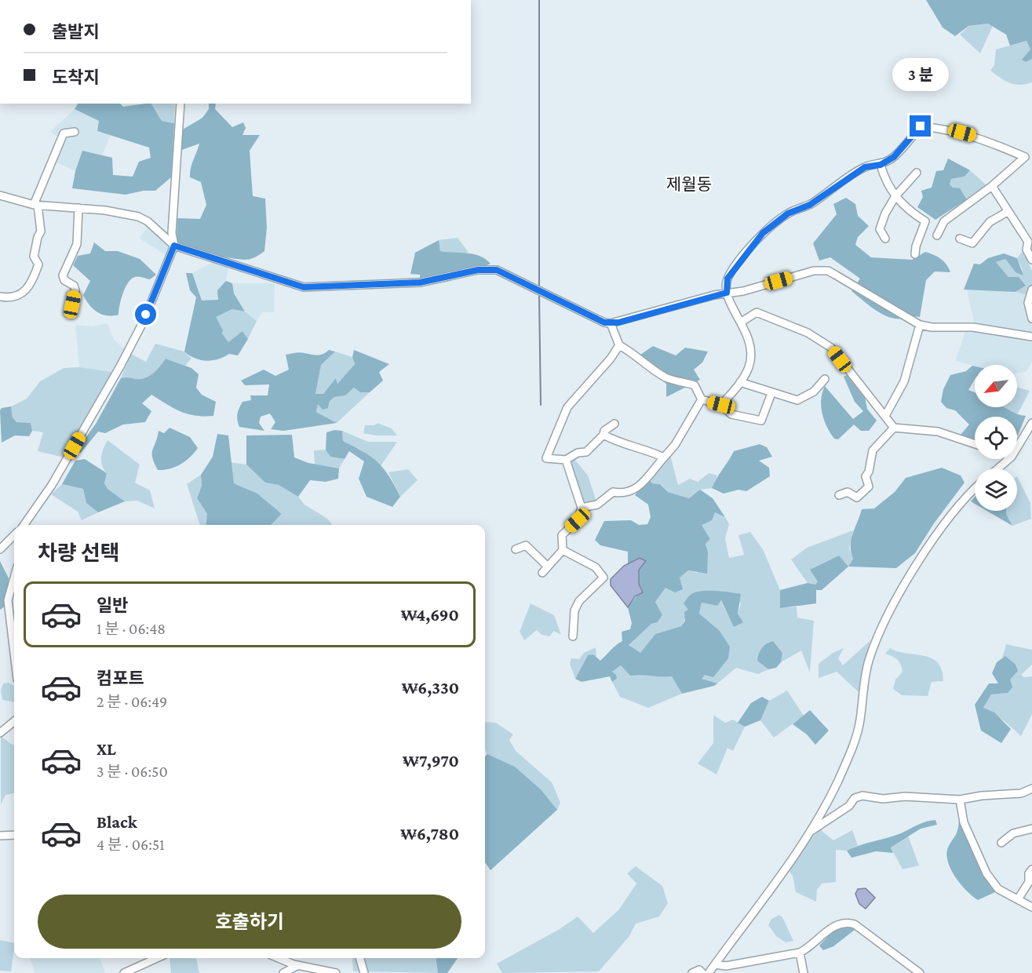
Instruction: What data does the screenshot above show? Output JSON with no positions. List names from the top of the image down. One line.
{"districts":["제월동"],"north":"bottom left","page":{"banner":["출발지","도착지"],"bubble":"3 분","heading":"차량 선택","list":[{"name":"일반","note":"1 분 · 06:48","value":"₩4,690"},{"name":"컴포트","note":"2 분 · 06:49","value":"₩6,330"},{"name":"XL","note":"3 분 · 06:50","value":"₩7,970"},{"name":"Black","note":"4 분 · 06:51","value":"₩6,780"}],"buttons":"호출하기"}}
